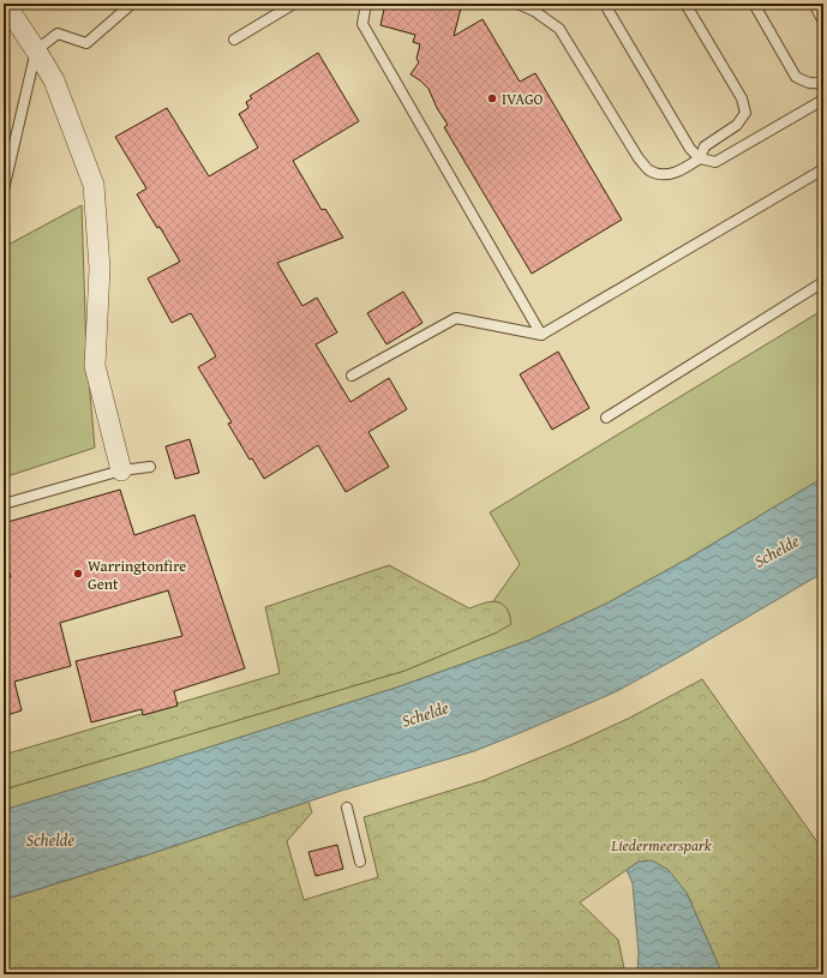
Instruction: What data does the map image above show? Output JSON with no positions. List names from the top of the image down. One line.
{"water":["Schelde"],"parks":["Liedermeerspark"],"places":["IVAGO","Warringtonfire Gent"]}
